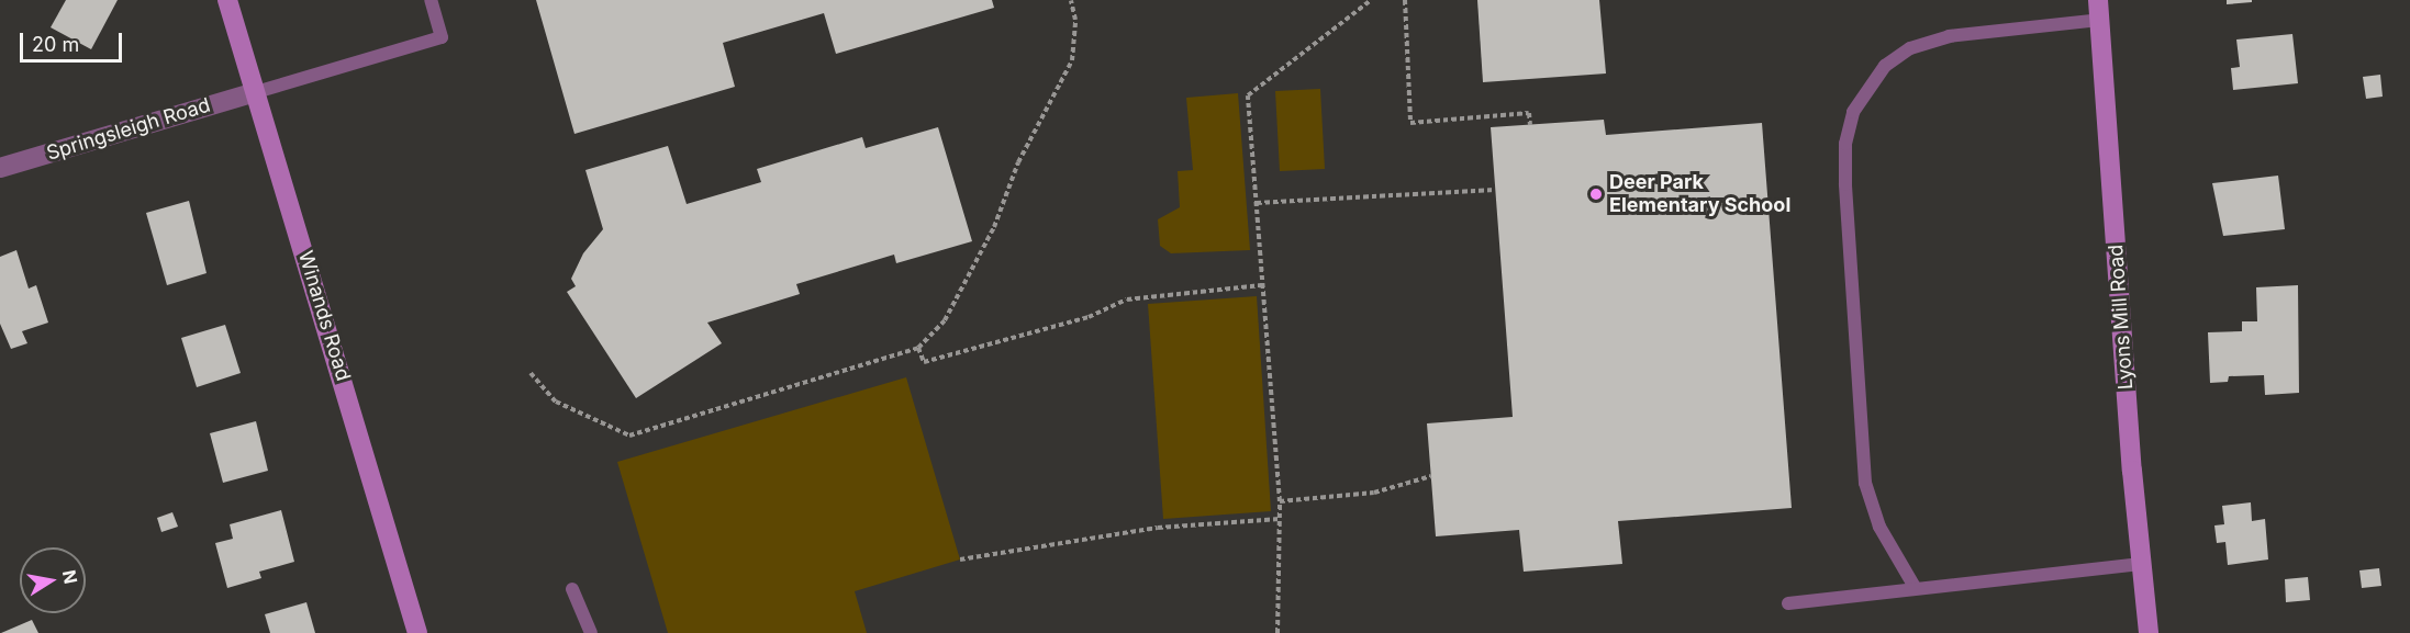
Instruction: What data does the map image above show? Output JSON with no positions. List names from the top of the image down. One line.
{"streets":{"street":["Springsleigh Road","Winands Road","Lyons Mill Road"]},"crossings":[["Springsleigh Road","Winands Road"]],"places":["Deer Park Elementary School"],"scale_bar":"20 m","north":"right"}
